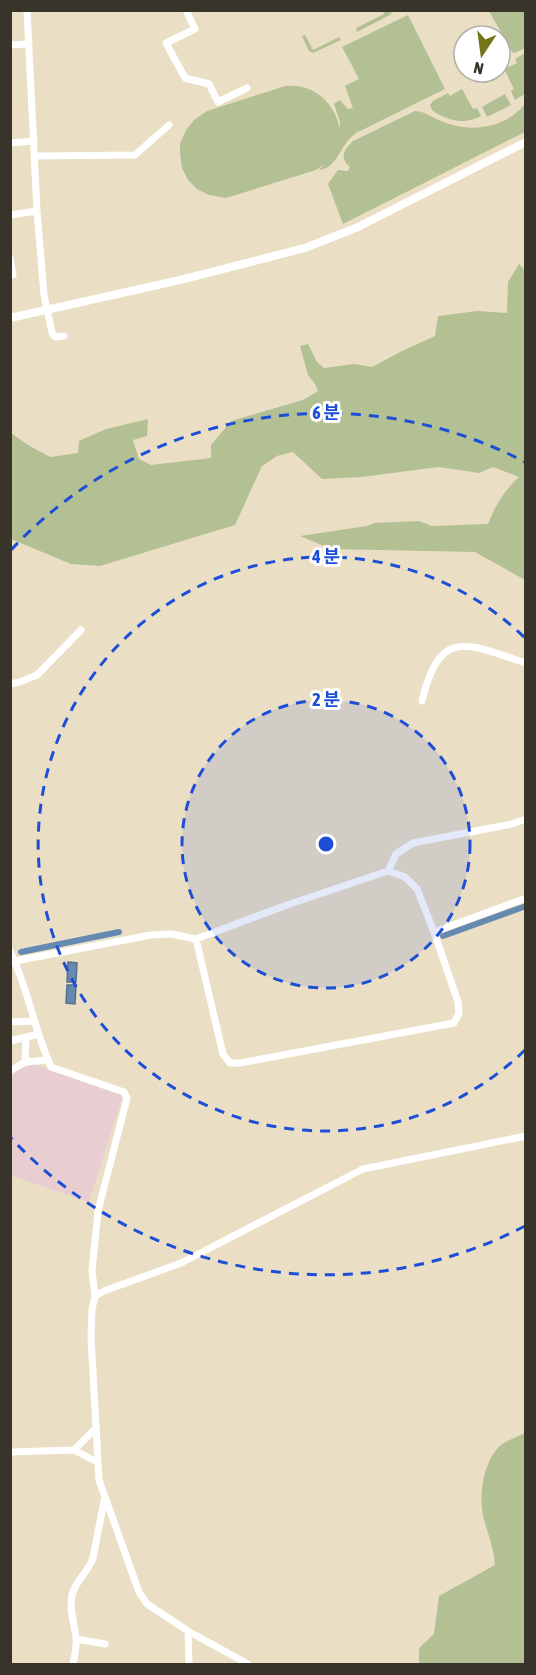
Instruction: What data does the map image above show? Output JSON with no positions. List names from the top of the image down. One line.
{"north":"bottom","rings":["6 분","4 분","2 분"]}
